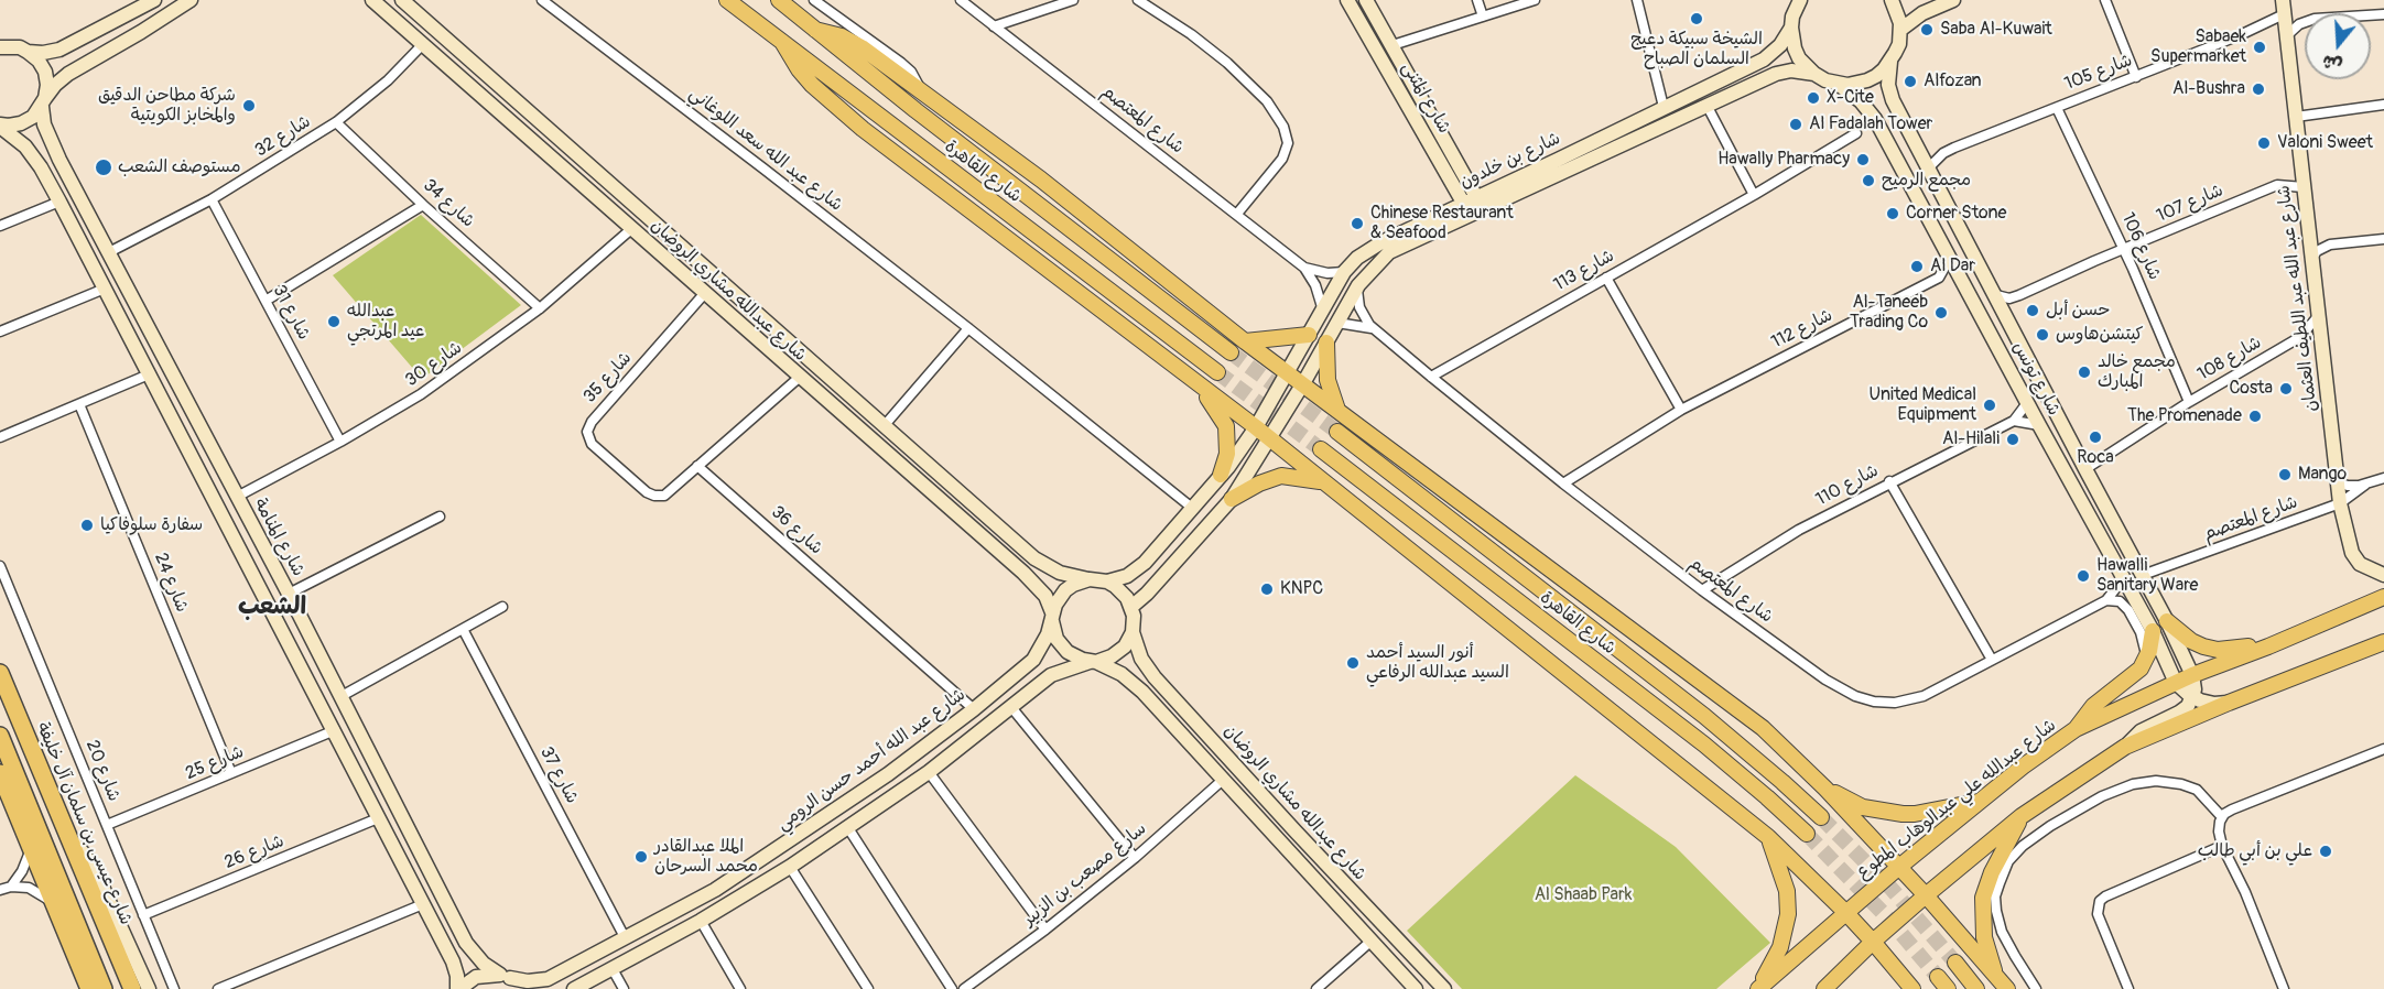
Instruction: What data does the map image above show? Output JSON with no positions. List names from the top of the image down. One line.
{"streets":{"highway":["شارع عيسى بن سلمان آل خليفة"],"main road":["شارع القاهرة","شارع عبدالله علي عبدالوهاب المطوع"],"street":["شارع 105","شارع المثنى","شارع المعتصم","شارع 32","شارع عبد الله سعد اللوغاني","شارع بن خلدون","شارع 34","شارع 107","شارع 106","شارع 113","شارع عبدالله مشاري الروضان","شارع عبد الله عبد اللطيف العثمان","شارع 31","شارع 112","شارع 108","شارع 30","شارع 35","شارع تونس","شارع 110","شارع 36","شارع المنامة","شارع 24","شارع عبد الله أحمد حسن الرومي","شارع 25","شارع 20","شارع 37","شارع 26","سارع مصعب بن الزبير"]},"crossings":[["شارع 105","شارع 106"],["شارع 105","شارع عبد الله عبد اللطيف العثمان"],["شارع 105","شارع تونس"],["شارع المثنى","شارع بن خلدون"],["شارع المعتصم","شارع بن خلدون"],["شارع المعتصم","شارع 113"],["شارع المعتصم","شارع عبد الله عبد اللطيف العثمان"],["شارع المعتصم","شارع 112"],["شارع المعتصم","شارع تونس"],["شارع المعتصم","شارع 110"],["شارع 32","شارع 34"],["شارع 32","شارع عبدالله مشاري الروضان"],["شارع 32","شارع 31"],["شارع 32","شارع المنامة"],["شارع بن خلدون","شارع تونس"],["شارع 34","شارع 30"],["شارع 107","شارع 106"],["شارع 107","شارع عبد الله عبد اللطيف العثمان"],["شارع 107","شارع تونس"],["شارع 106","شارع 108"],["شارع عبدالله مشاري الروضان","شارع 30"],["شارع عبدالله مشاري الروضان","شارع 35"],["شارع عبدالله مشاري الروضان","شارع عبد الله أحمد حسن الرومي"],["شارع عبدالله مشاري الروضان","سارع مصعب بن الزبير"],["شارع عبد الله عبد اللطيف العثمان","شارع 108"],["شارع 31","شارع 30"],["شارع 108","شارع تونس"],["شارع 30","شارع المنامة"],["شارع 35","شارع 36"],["شارع تونس","شارع 110"],["شارع تونس","شارع عبدالله علي عبدالوهاب المطوع"],["شارع 36","شارع عبد الله أحمد حسن الرومي"],["شارع المنامة","شارع عبد الله أحمد حسن الرومي"],["شارع 24","شارع 25"],["شارع عبد الله أحمد حسن الرومي","شارع 37"],["شارع 25","شارع 20"],["شارع 20","شارع 26"]],"districts":["الشعب"],"parks":["Al Shaab Park"],"places":["الشيخة سبيكة دعيج السلمان الصباح","Saba Al-Kuwait","Sabaek Supermarket","Alfozan","Al-Bushra","X-Cite","شركة مطاحن الدقيق والمخابز الكويتية","Al Fadalah Tower","Valoni Sweet","Hawally Pharmacy","مستوصف الشعب","مجمع الرميح","Corner Stone","Chinese Restaurant & Seafood","Al Dar","حسن أبل","Al-Taneeb Trading Co","عبدالله عيد المرتجي","كيتشن‌هاوس","مجمع خالد المبارك","Costa","United Medical Equipment","The Promenade","Roca","Al-Hilali","Mango","سفارة سلوفاكيا","Hawalli Sanitary Ware","KNPC","أنور السيد أحمد السيد عبدالله الرفاعي","علي بن أبي طالب","الملا عبدالقادر محمد السرحان"],"north":"bottom"}
